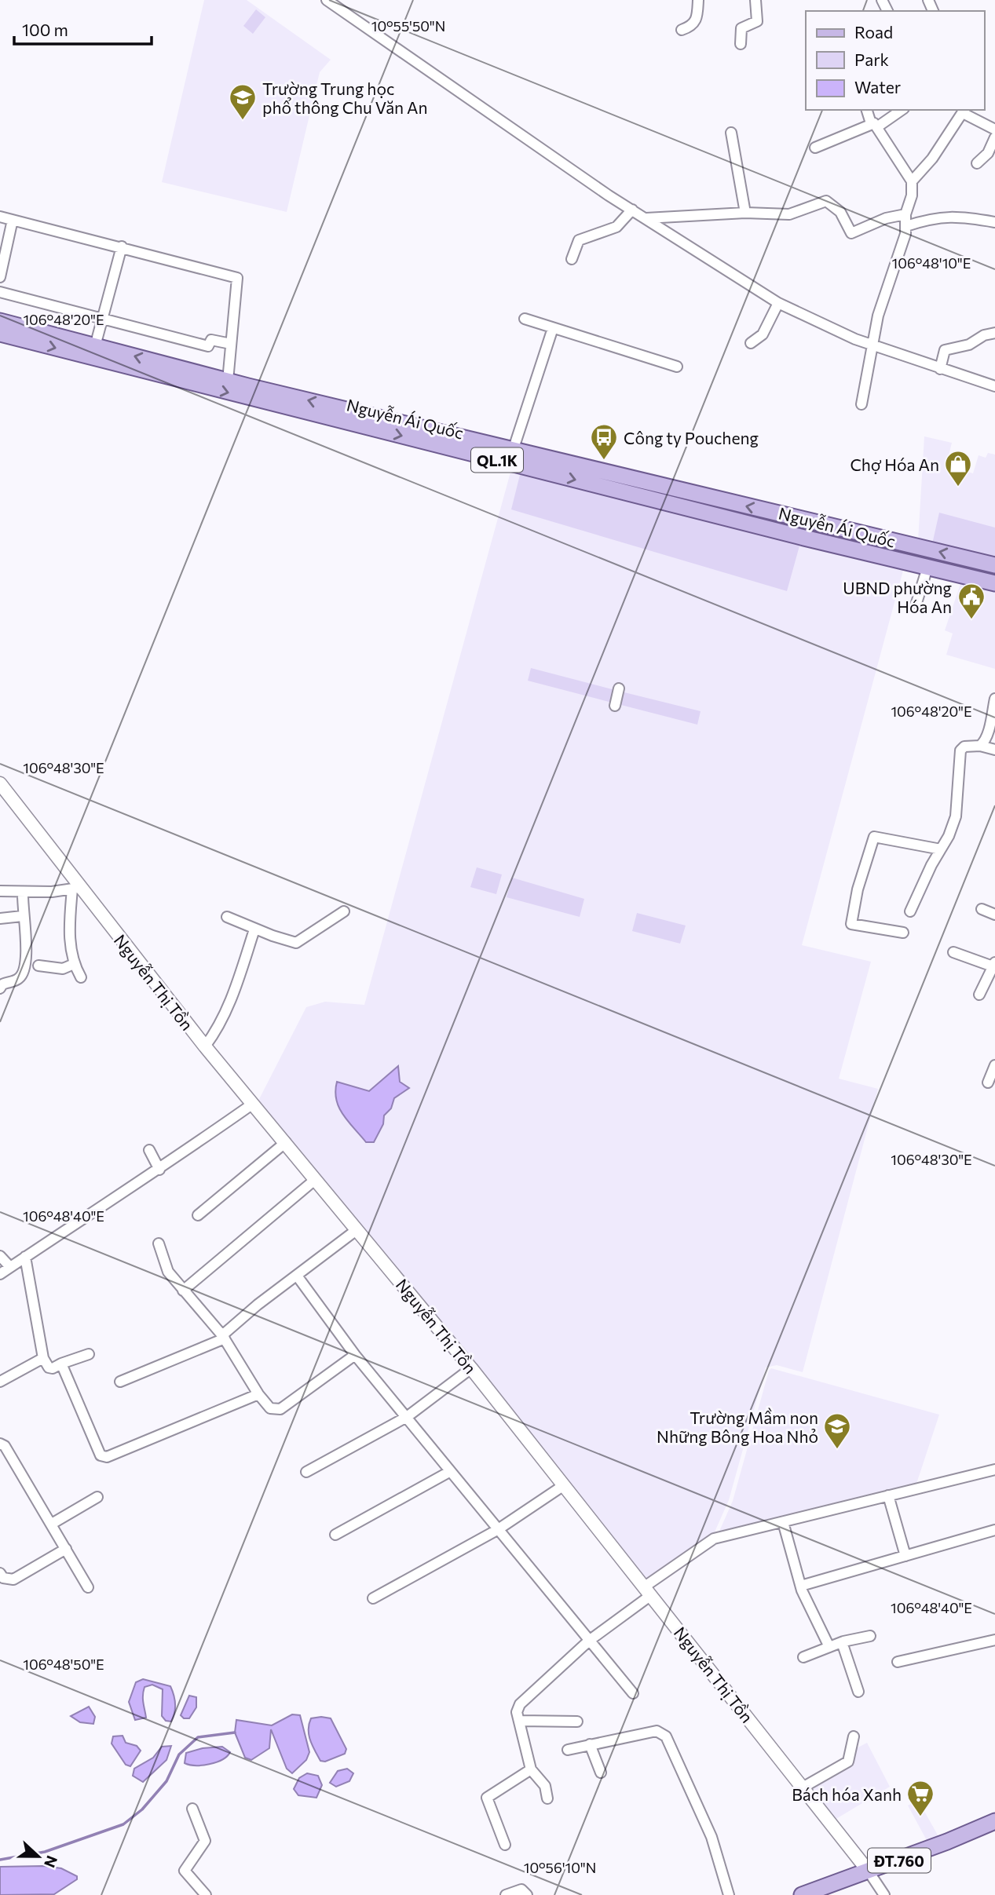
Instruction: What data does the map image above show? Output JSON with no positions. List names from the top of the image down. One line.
{"streets":{"main road":["Nguyễn Ái Quốc","QL.1K","ĐT.760"],"street":["Nguyễn Thị Tồn"]},"crossings":[["Nguyễn Ái Quốc","QL.1K"],["Nguyễn Thị Tồn","ĐT.760"]],"places":{"school or university":["Trường Trung học phổ thông Chu Văn An","Trường Mầm non Những Bông Hoa Nhỏ"],"bus stop":["Công ty Poucheng"],"shop":["Chợ Hóa An"],"public building":["UBND phường Hóa An"],"supermarket":["Bách hóa Xanh"]},"legend":["Road","Park","Water"],"scale_bar":"100 m","north":"right","coordinates":["10°55'50\"N","106°48'10\"E","106°48'20\"E","106°48'30\"E","106°48'40\"E","106°48'50\"E","10°56'10\"N"]}
